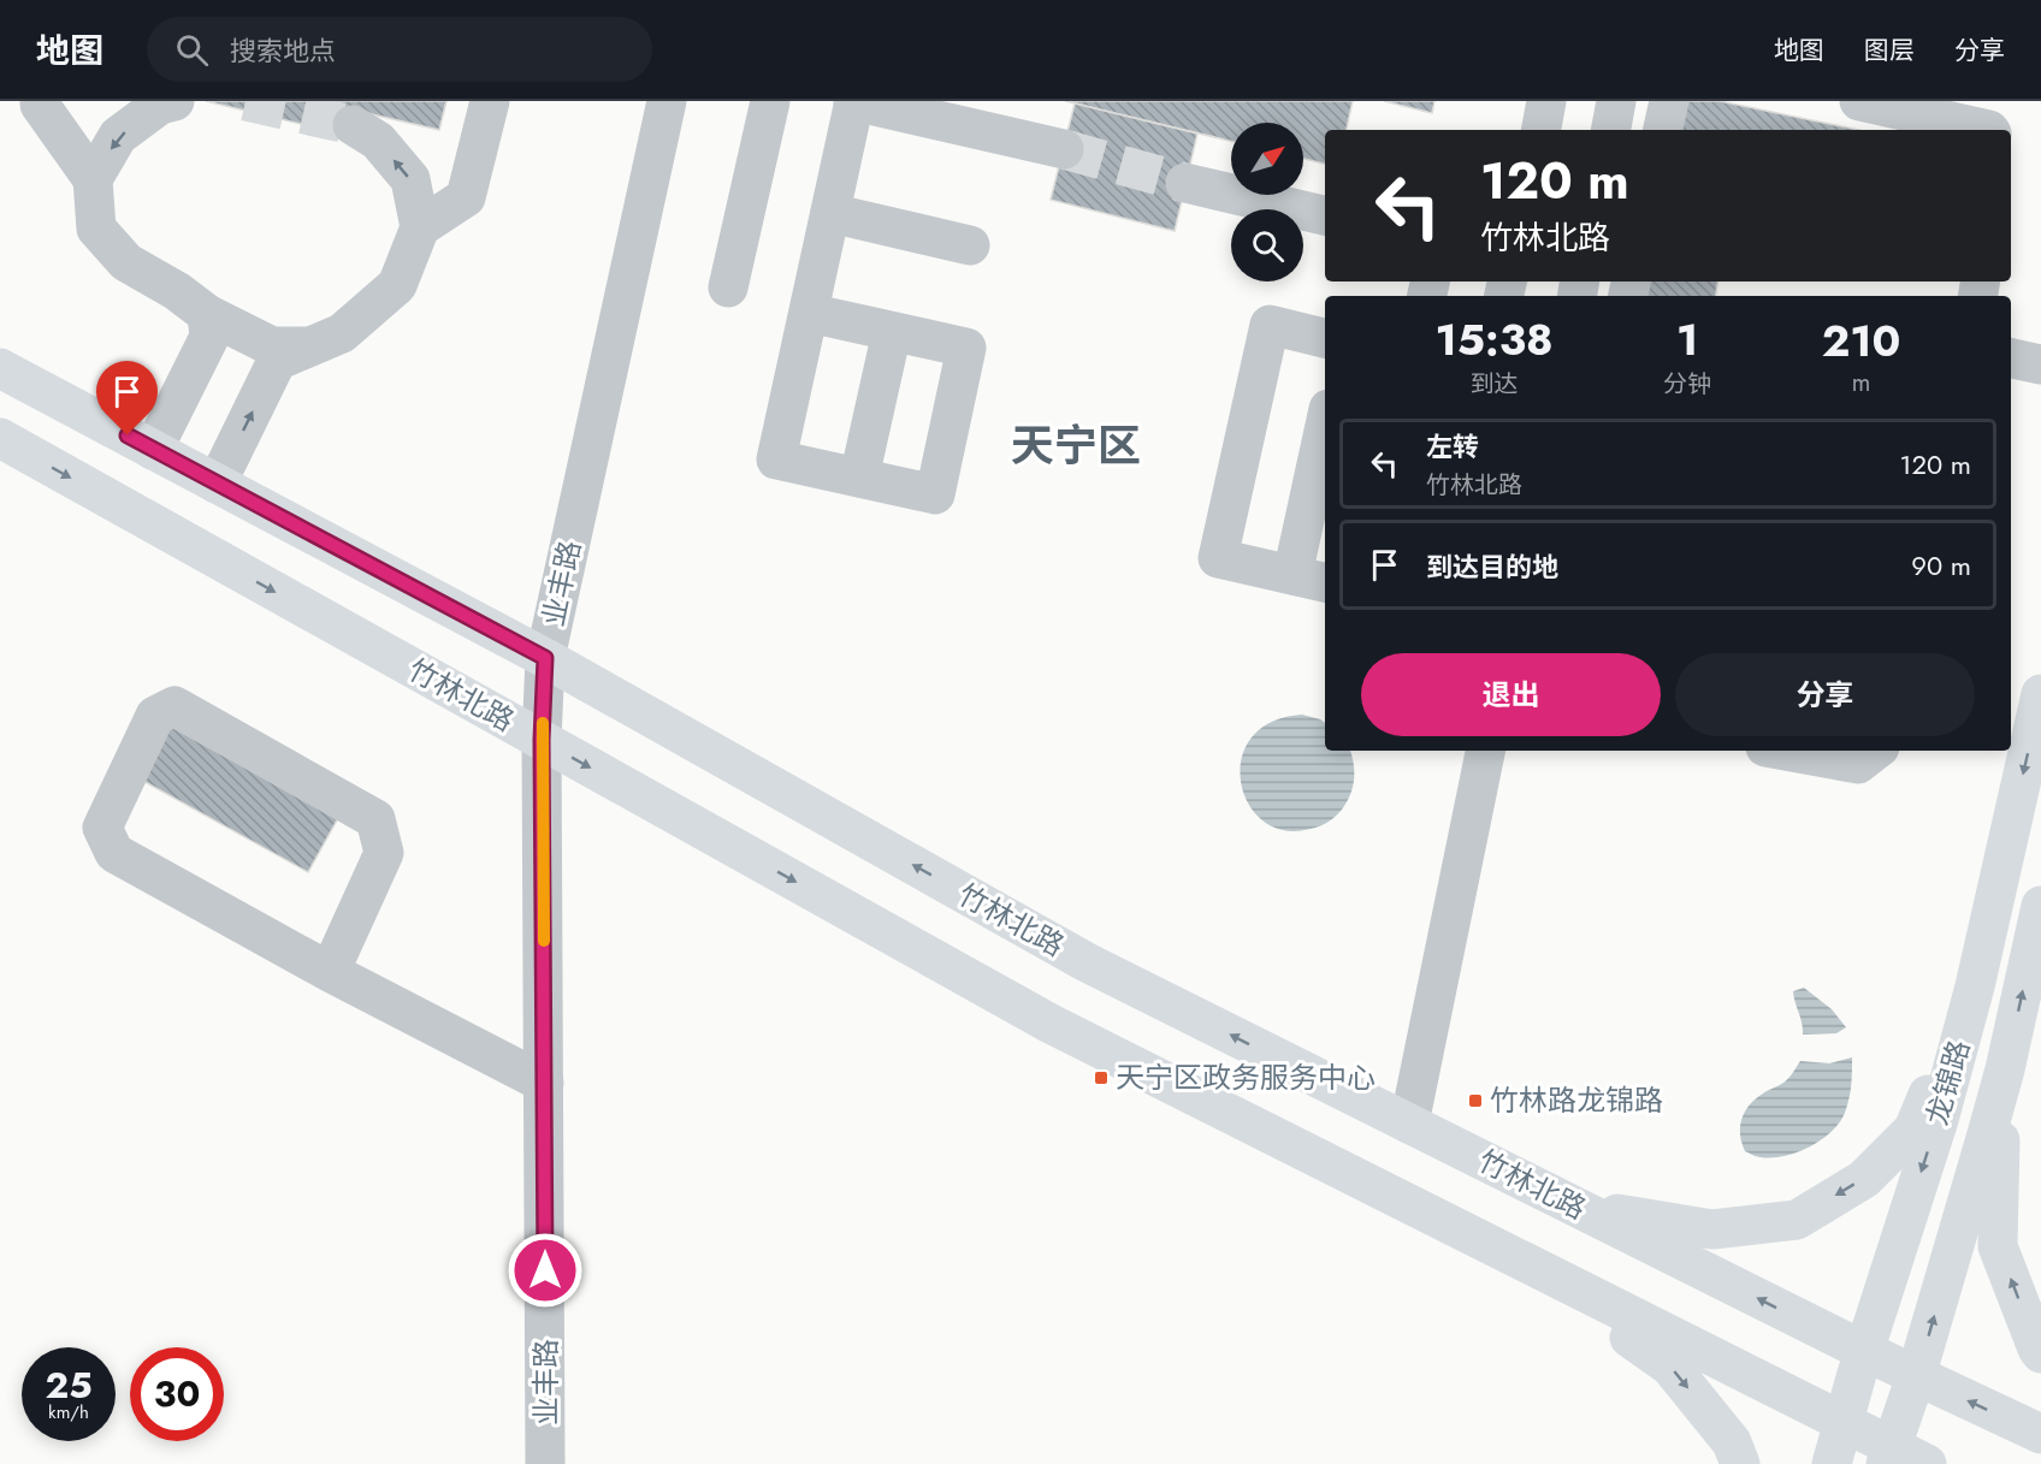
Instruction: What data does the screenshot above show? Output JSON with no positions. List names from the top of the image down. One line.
{"streets":{"main road":["竹林北路","龙锦路"],"street":["业丰路"]},"crossings":[["业丰路","竹林北路"],["竹林北路","龙锦路"]],"districts":["天宁区"],"places":{"transit":["天宁区政务服务中心","竹林路龙锦路"]},"north":"top right","page":{"header":"地图","search":"搜索地点","nav":["地图","图层","分享"],"turn":["120 m","竹林北路"],"eta":["15:38","到达","1","分钟","210","m"],"list":[{"name":"左转","note":"竹林北路","value":"120 m"},{"name":"到达目的地","value":"90 m"}],"buttons":["退出","分享"],"speed":"25 km/h","limit":"30"}}
